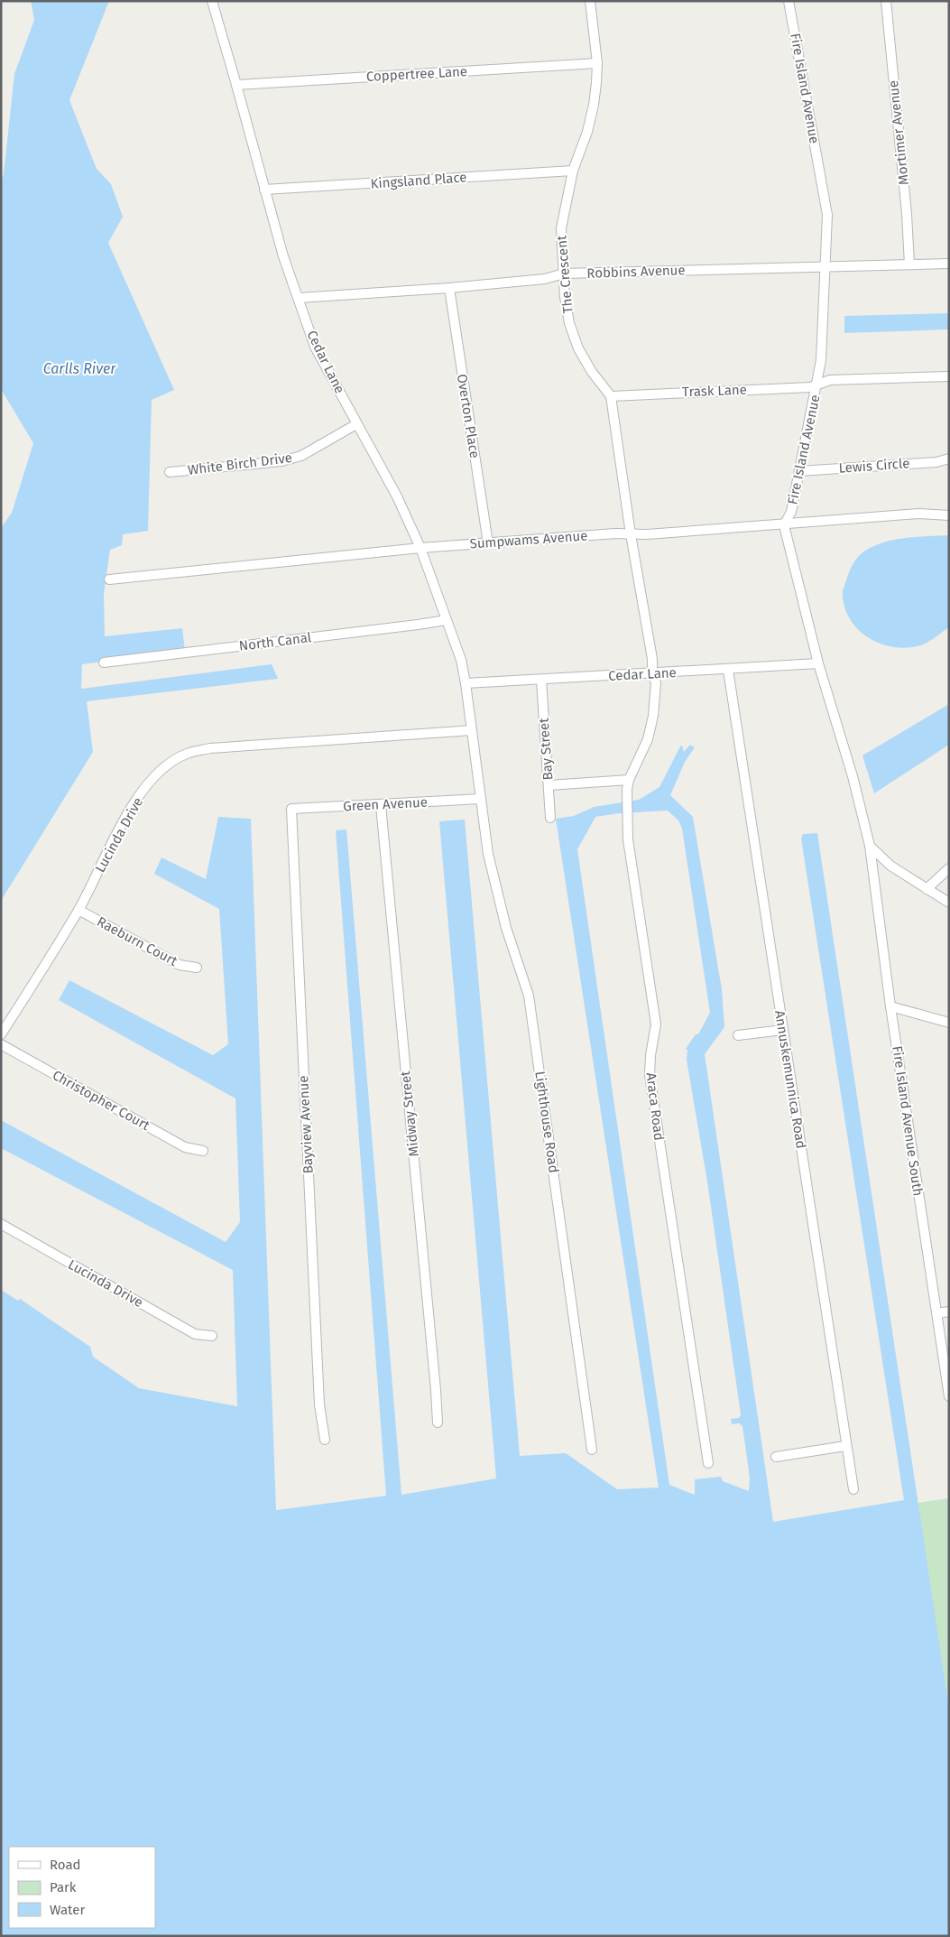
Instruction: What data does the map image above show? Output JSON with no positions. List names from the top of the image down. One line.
{"streets":{"street":["Coppertree Lane","Fire Island Avenue","Mortimer Avenue","Kingsland Place","Robbins Avenue","The Crescent","Cedar Lane","Trask Lane","Overton Place","White Birch Drive","Lewis Circle","Sumpwams Avenue","North Canal","Bay Street","Green Avenue","Lucinda Drive","Raeburn Court","Annuskemunnica Road","Christopher Court","Araca Road","Midway Street","Fire Island Avenue South","Lighthouse Road","Bayview Avenue"]},"crossings":[["Coppertree Lane","The Crescent"],["Coppertree Lane","Cedar Lane"],["Fire Island Avenue","Robbins Avenue"],["Fire Island Avenue","Trask Lane"],["Fire Island Avenue","Lewis Circle"],["Fire Island Avenue","Sumpwams Avenue"],["Mortimer Avenue","Robbins Avenue"],["Kingsland Place","The Crescent"],["Kingsland Place","Cedar Lane"],["Robbins Avenue","The Crescent"],["Robbins Avenue","Cedar Lane"],["Robbins Avenue","Overton Place"],["The Crescent","Cedar Lane"],["The Crescent","Trask Lane"],["The Crescent","Sumpwams Avenue"],["The Crescent","Araca Road"],["Cedar Lane","White Birch Drive"],["Cedar Lane","Sumpwams Avenue"],["Cedar Lane","North Canal"],["Cedar Lane","Bay Street"],["Cedar Lane","Green Avenue"],["Cedar Lane","Lucinda Drive"],["Cedar Lane","Annuskemunnica Road"],["Cedar Lane","Araca Road"],["Cedar Lane","Lighthouse Road"],["Overton Place","Sumpwams Avenue"],["Green Avenue","Midway Street"],["Green Avenue","Lighthouse Road"],["Green Avenue","Bayview Avenue"],["Lucinda Drive","Raeburn Court"]],"water":["Carlls River"],"legend":["Road","Park","Water"]}
